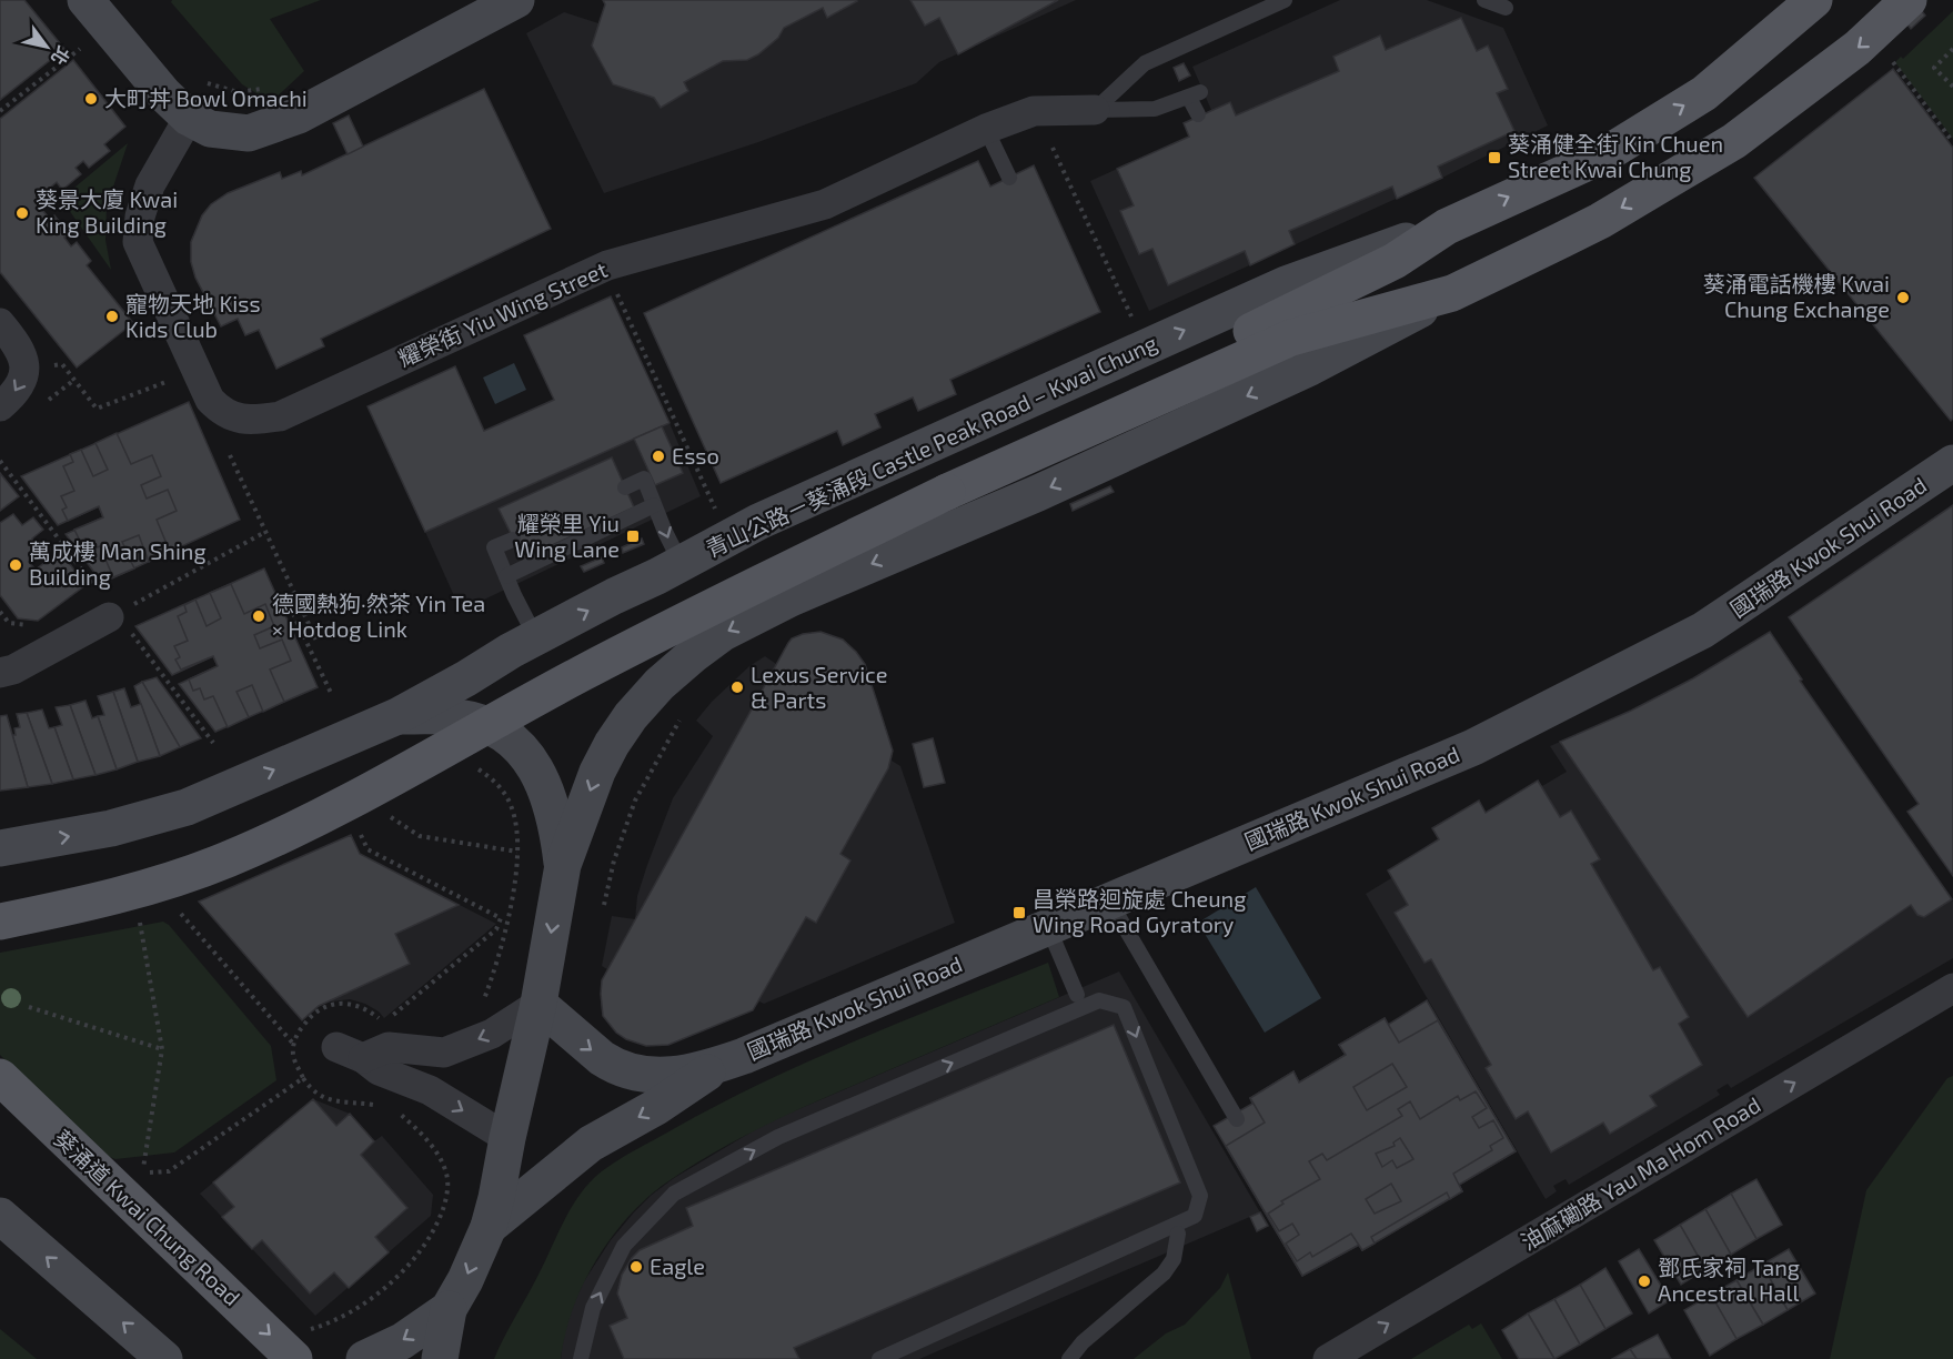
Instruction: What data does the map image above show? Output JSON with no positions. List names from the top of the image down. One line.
{"streets":{"main road":["青山公路－葵涌段 Castle Peak Road – Kwai Chung","國瑞路 Kwok Shui Road","葵涌道 Kwai Chung Road"],"street":["耀榮街 Yiu Wing Street","油麻磡路 Yau Ma Hom Road"]},"crossings":[["青山公路－葵涌段 Castle Peak Road – Kwai Chung","國瑞路 Kwok Shui Road"]],"one_way":["油麻磡路 Yau Ma Hom Road"],"places":{"other":["大町丼 Bowl Omachi","葵景大廈 Kwai King Building","葵涌電話機樓 Kwai Chung Exchange","寵物天地 Kiss Kids Club","Esso","萬成樓 Man Shing Building","德國熱狗·然茶 Yin Tea × Hotdog Link","Lexus Service & Parts","Eagle","鄧氏家祠 Tang Ancestral Hall"],"transit":["葵涌健全街 Kin Chuen Street Kwai Chung","耀榮里 Yiu Wing Lane","昌榮路迴旋處 Cheung Wing Road Gyratory"]},"north":"bottom right"}
